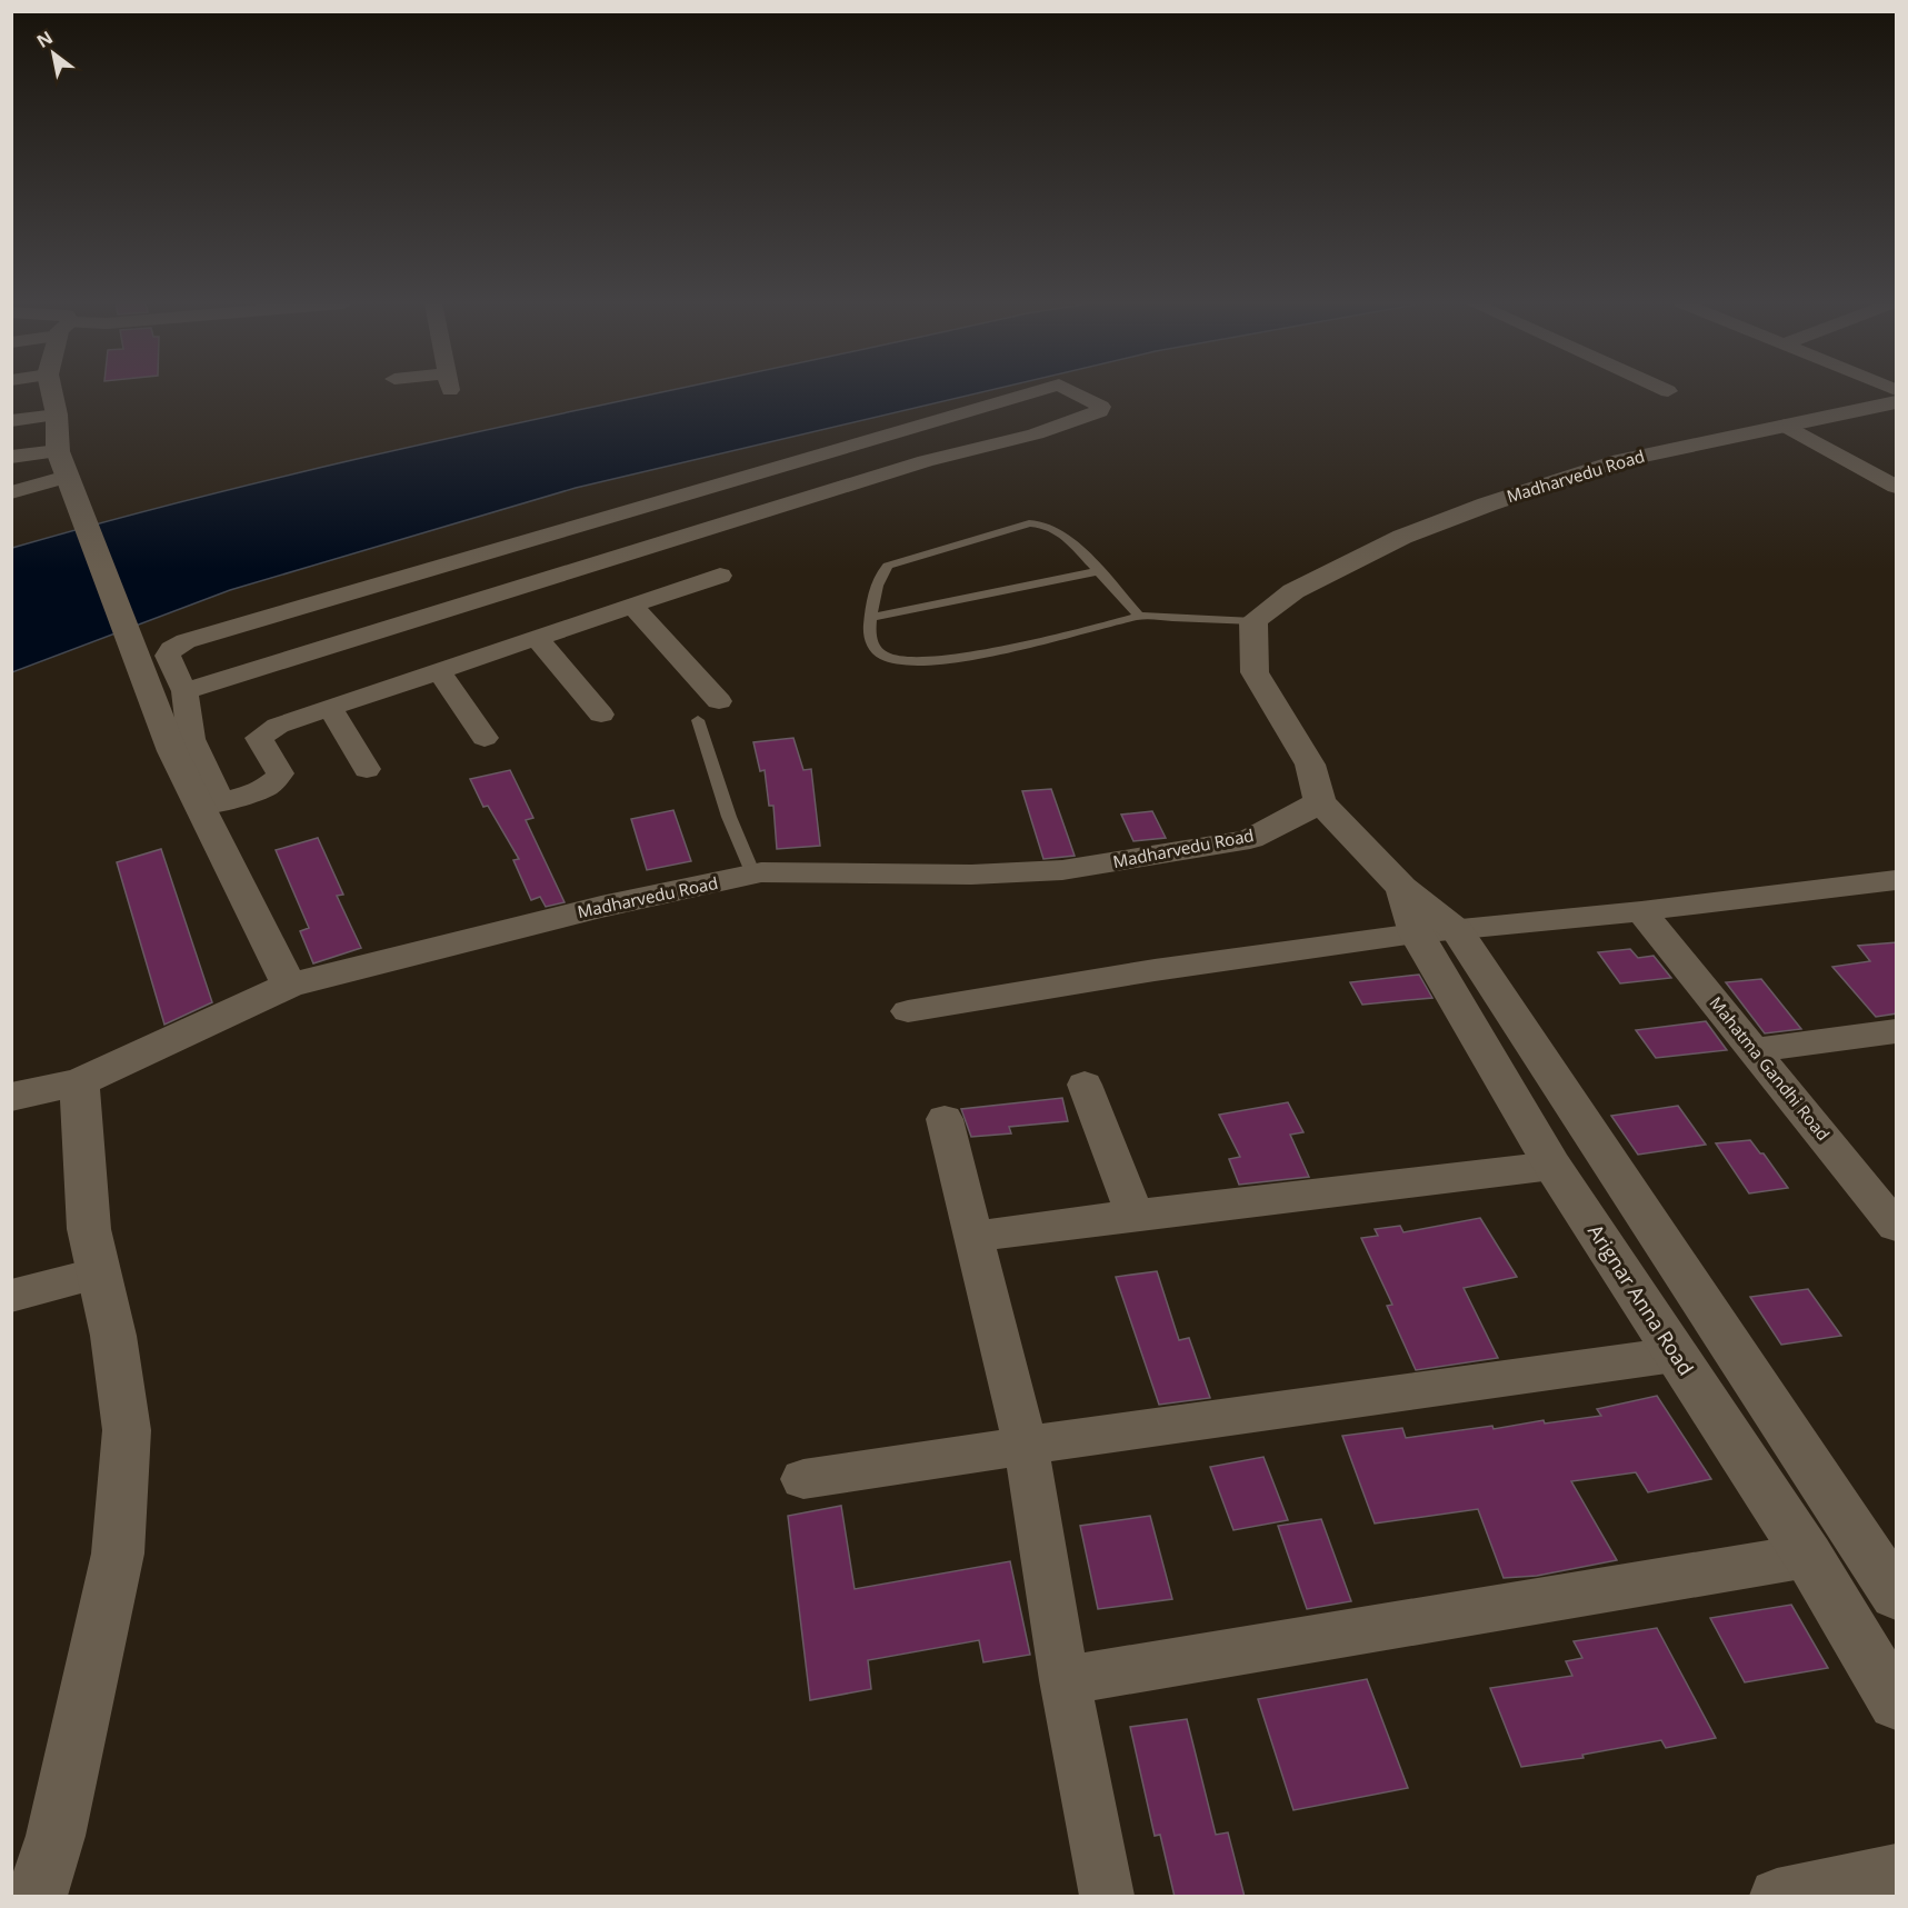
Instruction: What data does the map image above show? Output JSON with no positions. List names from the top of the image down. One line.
{"streets":{"street":["Madharvedu Road","Mahatma Gandhi Road","Arignar Anna Road"]},"crossings":[["Madharvedu Road","Arignar Anna Road"]],"north":"top left"}
